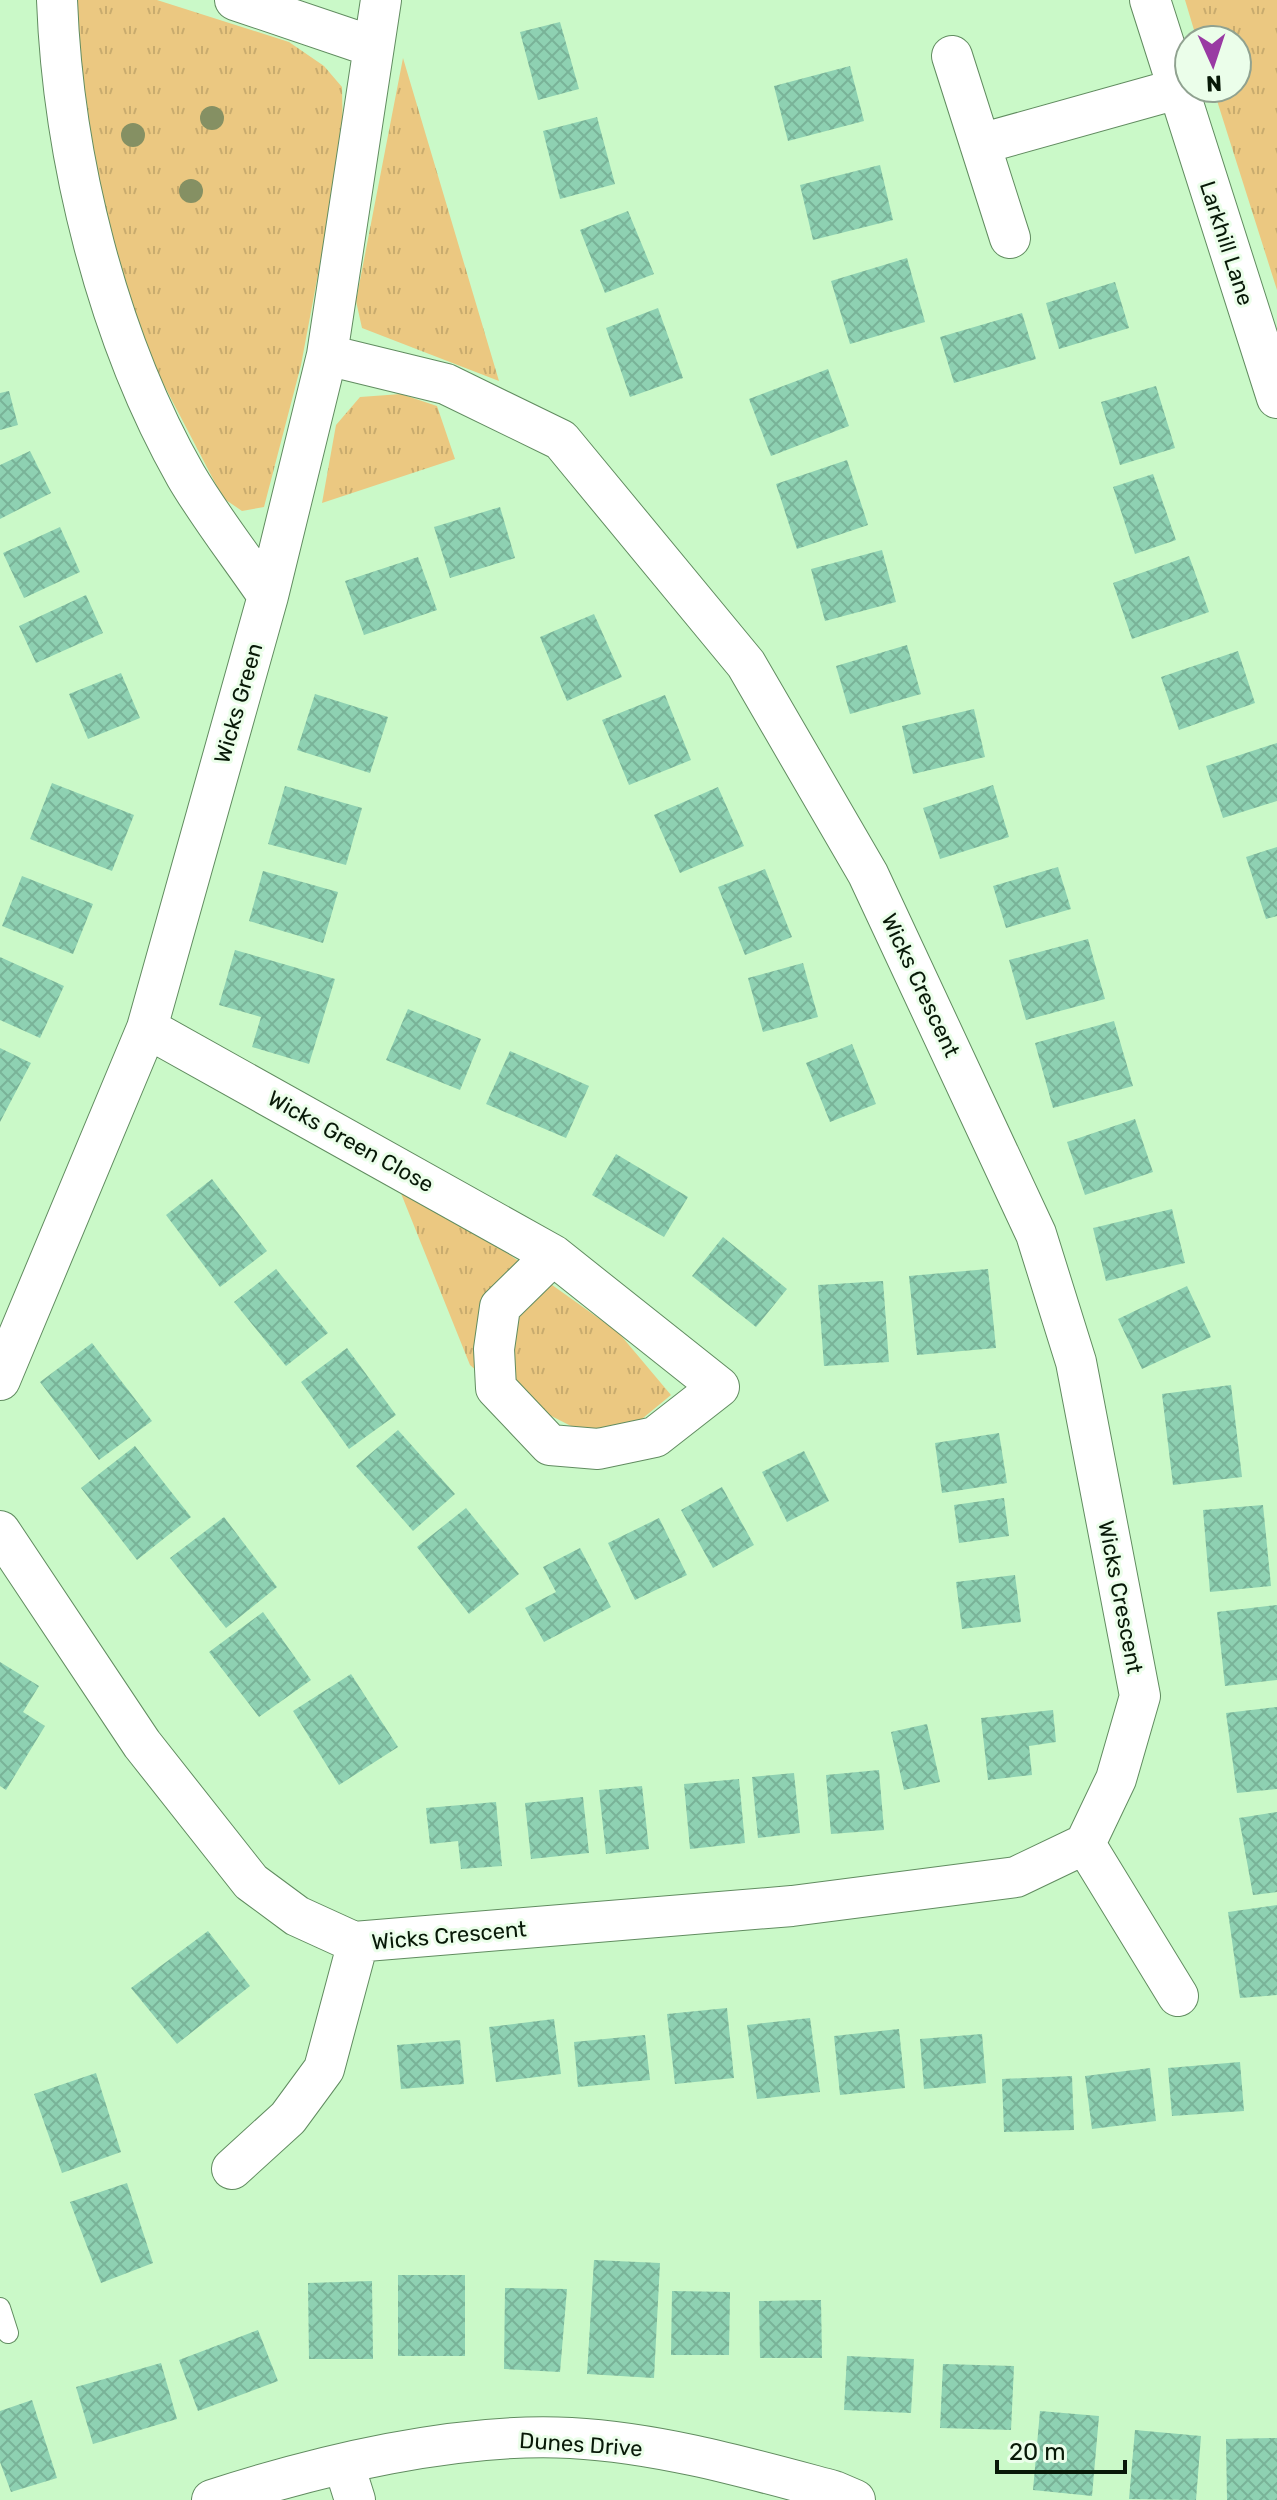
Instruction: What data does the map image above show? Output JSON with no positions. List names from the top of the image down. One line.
{"streets":{"street":["Larkhill Lane","Wicks Green","Wicks Crescent","Wicks Green Close","Dunes Drive"]},"crossings":[["Wicks Green","Wicks Crescent"],["Wicks Green","Wicks Green Close"]],"scale_bar":"20 m","north":"bottom"}
